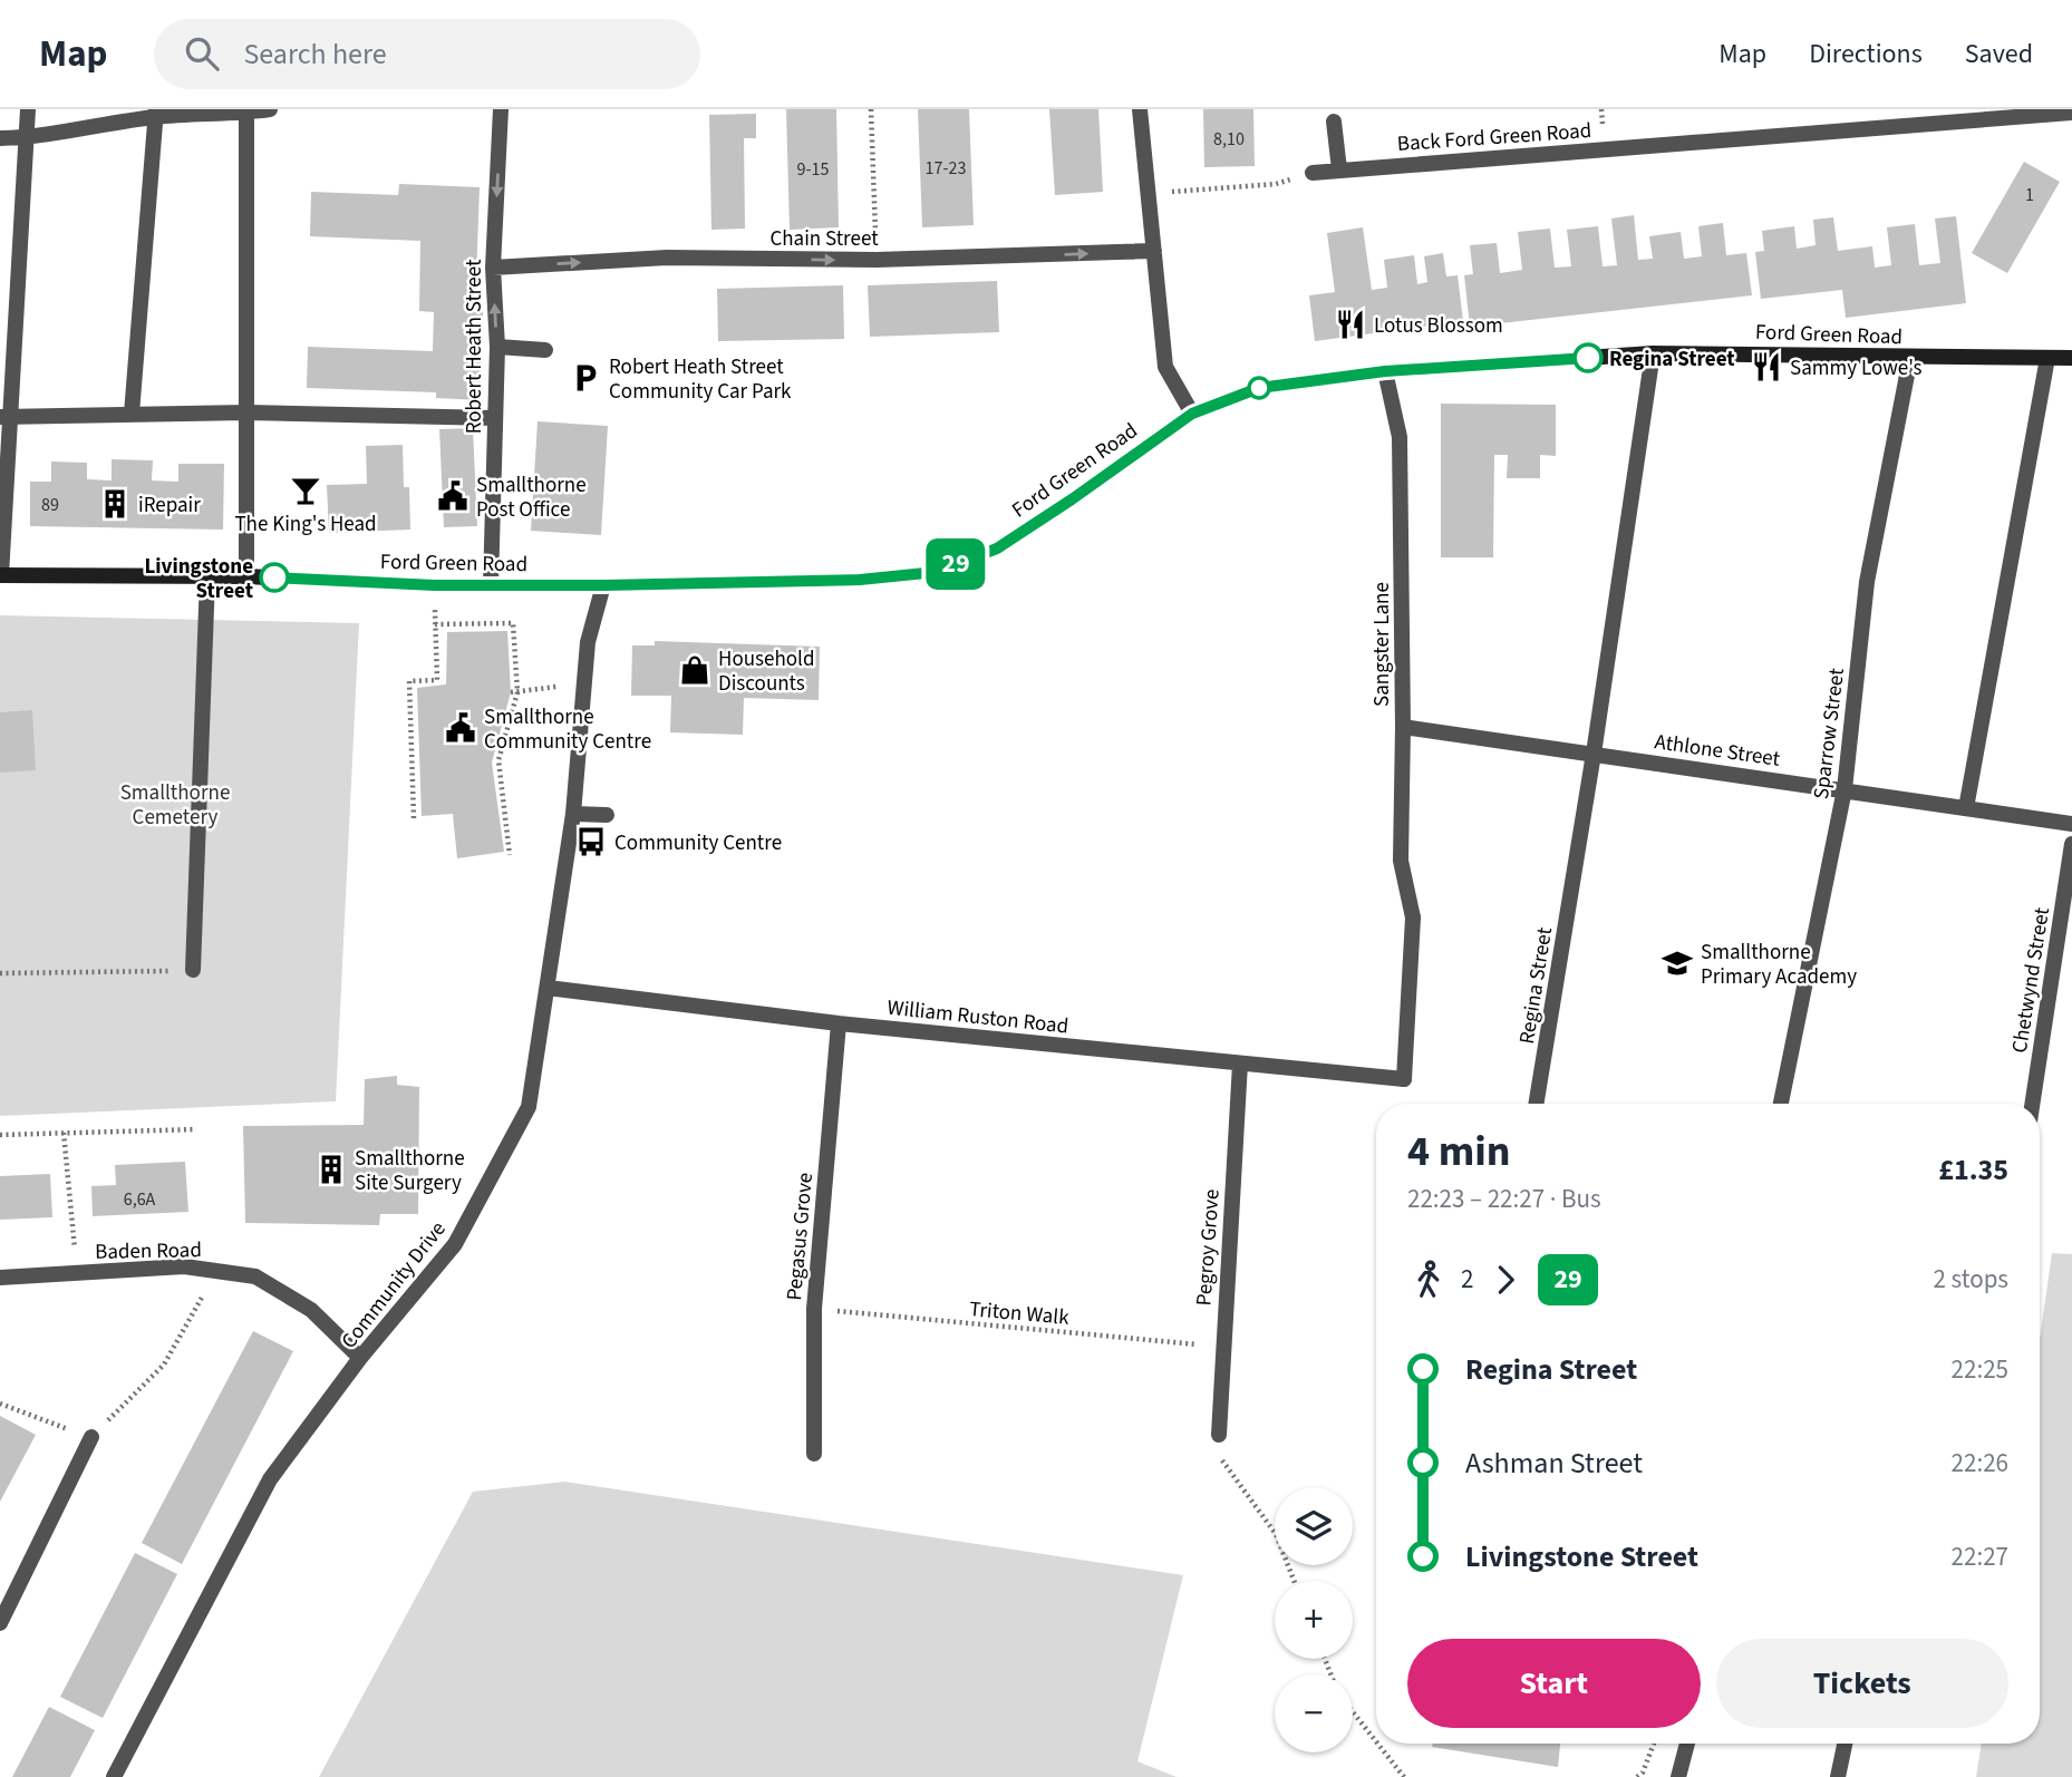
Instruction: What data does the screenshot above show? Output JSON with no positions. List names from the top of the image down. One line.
{"streets":{"main road":["Ford Green Road"],"street":["Back Ford Green Road","Chain Street","Robert Heath Street","Sangster Lane","Sparrow Street","Athlone Street","Chetwynd Street","Regina Street","William Ruston Road","Pegasus Grove","Pegroy Grove","Baden Road","Community Drive"],"path":["Triton Walk"]},"crossings":[["Chain Street","Robert Heath Street"],["Ford Green Road","Robert Heath Street"],["Ford Green Road","Sangster Lane"],["Ford Green Road","Sparrow Street"],["Ford Green Road","Regina Street"],["Ford Green Road","Community Drive"],["Sangster Lane","Athlone Street"],["Sangster Lane","William Ruston Road"],["Sparrow Street","Athlone Street"],["Athlone Street","Regina Street"],["William Ruston Road","Pegasus Grove"],["William Ruston Road","Pegroy Grove"],["William Ruston Road","Community Drive"],["Pegasus Grove","Triton Walk"],["Pegroy Grove","Triton Walk"],["Baden Road","Community Drive"]],"one_way":["Chain Street"],"parks":["Smallthorne Cemetery"],"places":{"restaurant":["Lotus Blossom","Sammy Lowe's"],"other":["Regina Street","Livingstone Street"],"parking":["Robert Heath Street Community Car Park"],"bar":["The King's Head"],"public building":["Smallthorne Post Office","Smallthorne Community Centre"],"building":["iRepair","Smallthorne Site Surgery"],"shop":["Household Discounts"],"bus stop":["Community Centre"],"school or university":["Smallthorne Primary Academy"]},"lines":["bus line 29"],"house_numbers":["8,10","17-23","9-15","1","89","6,6A"],"page":{"header":"Map","search":"Search here","nav":["Map","Directions","Saved"],"on_map":"29","heading":["4 min","22:23 – 22:27 · Bus","£1.35"],"legs":["2","29","2 stops"],"list":[{"name":"Regina Street","value":"22:25"},{"name":"Ashman Street","value":"22:26"},{"name":"Livingstone Street","value":"22:27"}],"map_buttons":["+","−"],"buttons":["Start","Tickets"]}}
